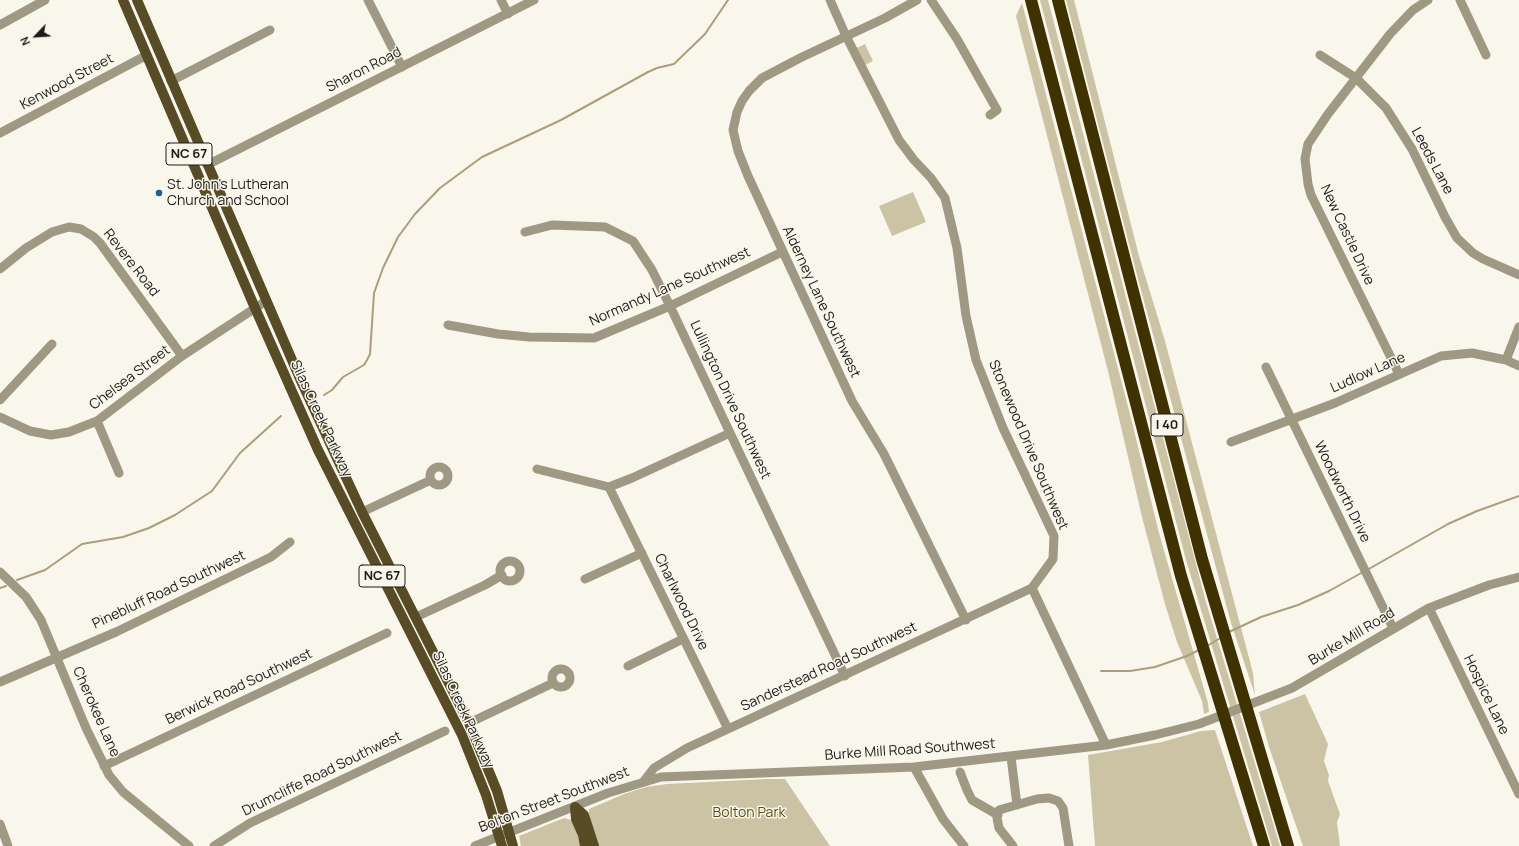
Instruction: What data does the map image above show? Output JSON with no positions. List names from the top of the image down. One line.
{"streets":{"highway":["I 40"],"main road":["NC 67","Silas Creek Parkway"],"street":["Sharon Road","Kenwood Street","Leeds Lane","New Castle Drive","Revere Road","Normandy Lane Southwest","Alderney Lane Southwest","Ludlow Lane","Chelsea Street","Lullington Drive Southwest","Stonewood Drive Southwest","Woodworth Drive","Pinebluff Road Southwest","Charlwood Drive","Burke Mill Road","Sanderstead Road Southwest","Berwick Road Southwest","Hospice Lane","Cherokee Lane","Burke Mill Road Southwest","Drumcliffe Road Southwest","Bolton Street Southwest"]},"crossings":[["Sharon Road","Silas Creek Parkway"],["Kenwood Street","Silas Creek Parkway"],["Leeds Lane","New Castle Drive"],["New Castle Drive","Ludlow Lane"],["Revere Road","Chelsea Street"],["Normandy Lane Southwest","Alderney Lane Southwest"],["Normandy Lane Southwest","Lullington Drive Southwest"],["Alderney Lane Southwest","Stonewood Drive Southwest"],["Alderney Lane Southwest","Sanderstead Road Southwest"],["Ludlow Lane","Woodworth Drive"],["Chelsea Street","Silas Creek Parkway"],["Lullington Drive Southwest","Sanderstead Road Southwest"],["Stonewood Drive Southwest","Sanderstead Road Southwest"],["Woodworth Drive","Burke Mill Road"],["Pinebluff Road Southwest","Cherokee Lane"],["Charlwood Drive","Sanderstead Road Southwest"],["Burke Mill Road","Hospice Lane"],["Burke Mill Road","Burke Mill Road Southwest"],["Sanderstead Road Southwest","Burke Mill Road Southwest"],["Sanderstead Road Southwest","Bolton Street Southwest"],["Berwick Road Southwest","Cherokee Lane"],["Burke Mill Road Southwest","Bolton Street Southwest"]],"parks":["Bolton Park"],"places":["St. John's Lutheran Church and School"],"north":"bottom left"}
